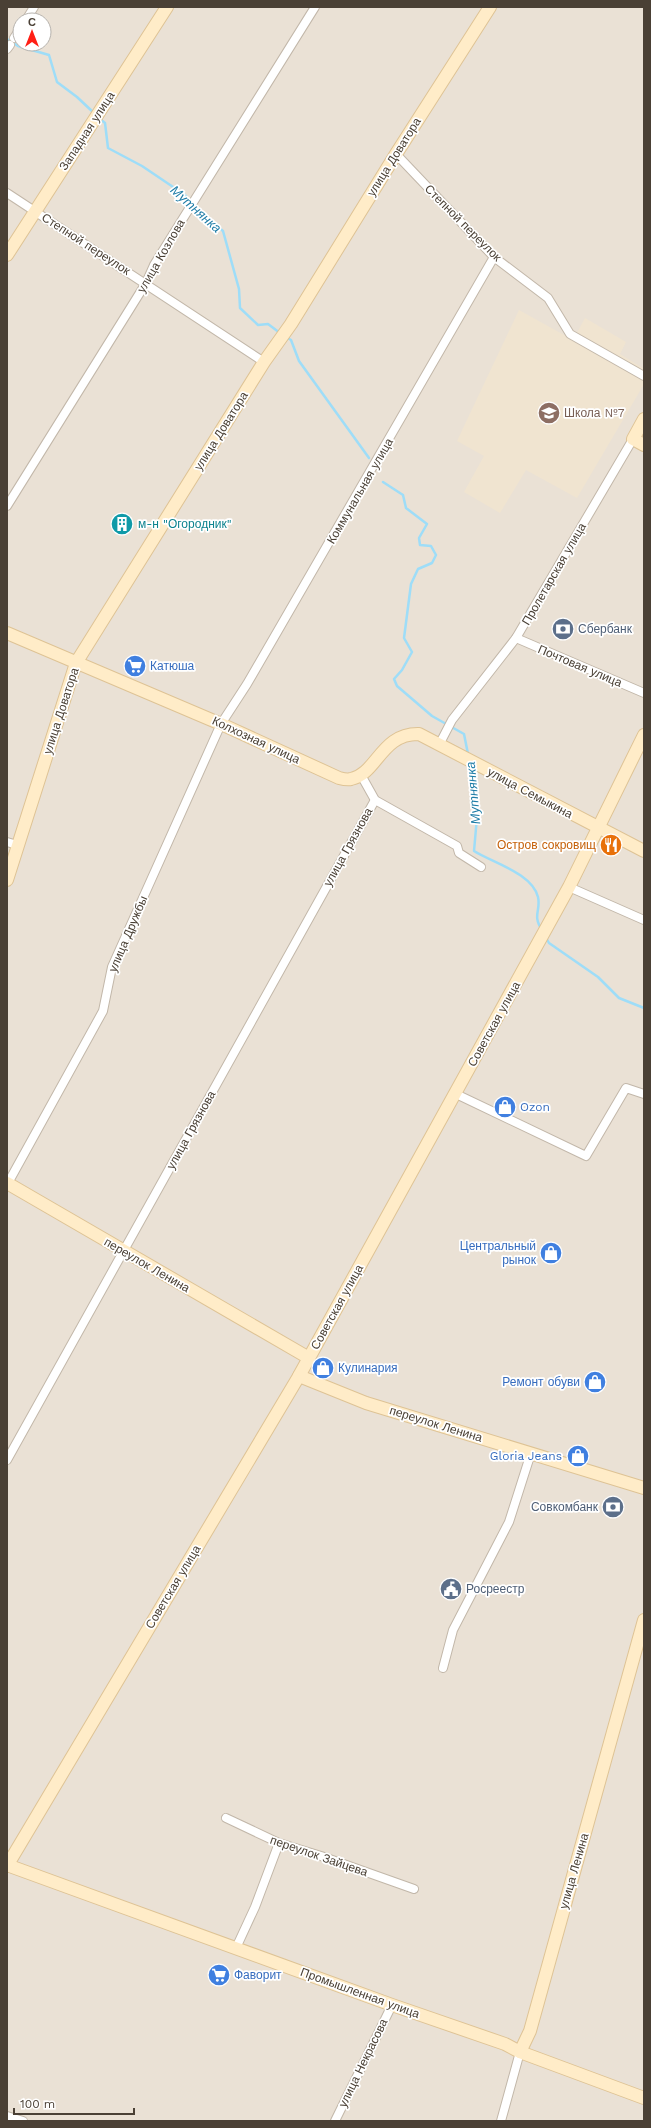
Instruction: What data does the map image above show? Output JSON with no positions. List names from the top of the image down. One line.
{"streets":{"street":["Западная улица","улица Доватора","Степной переулок","улица Козлова","Коммунальная улица","Пролетарская улица","Почтовая улица","Колхозная улица","улица Семыкина","улица Грязнова","улица Дружбы","Советская улица","переулок Ленина","переулок Зайцева","улица Ленина","Промышленная улица","улица Некрасова"]},"crossings":[["Западная улица","Степной переулок"],["улица Доватора","Степной переулок"],["улица Доватора","Колхозная улица"],["Степной переулок","улица Козлова"],["Степной переулок","Коммунальная улица"],["Коммунальная улица","Колхозная улица"],["Коммунальная улица","улица Дружбы"],["Пролетарская улица","Почтовая улица"],["Пролетарская улица","улица Семыкина"],["Колхозная улица","улица Семыкина"],["Колхозная улица","улица Дружбы"],["улица Семыкина","Советская улица"],["улица Грязнова","переулок Ленина"],["улица Дружбы","переулок Ленина"],["Советская улица","переулок Ленина"],["Советская улица","Промышленная улица"],["улица Ленина","Промышленная улица"],["Промышленная улица","улица Некрасова"]],"water":["Мутнянка"],"places":{"school or university":["Школа №7"],"building":["м-н \"Огородник\""],"bank":["Сбербанк","Совкомбанк"],"supermarket":["Катюша","Фаворит"],"restaurant":["Остров сокровищ"],"shop":["Ozon","Центральный рынок","Кулинария","Ремонт обуви","Gloria Jeans"],"public building":["Росреестр"]},"scale_bar":"100 m","north":"top"}
